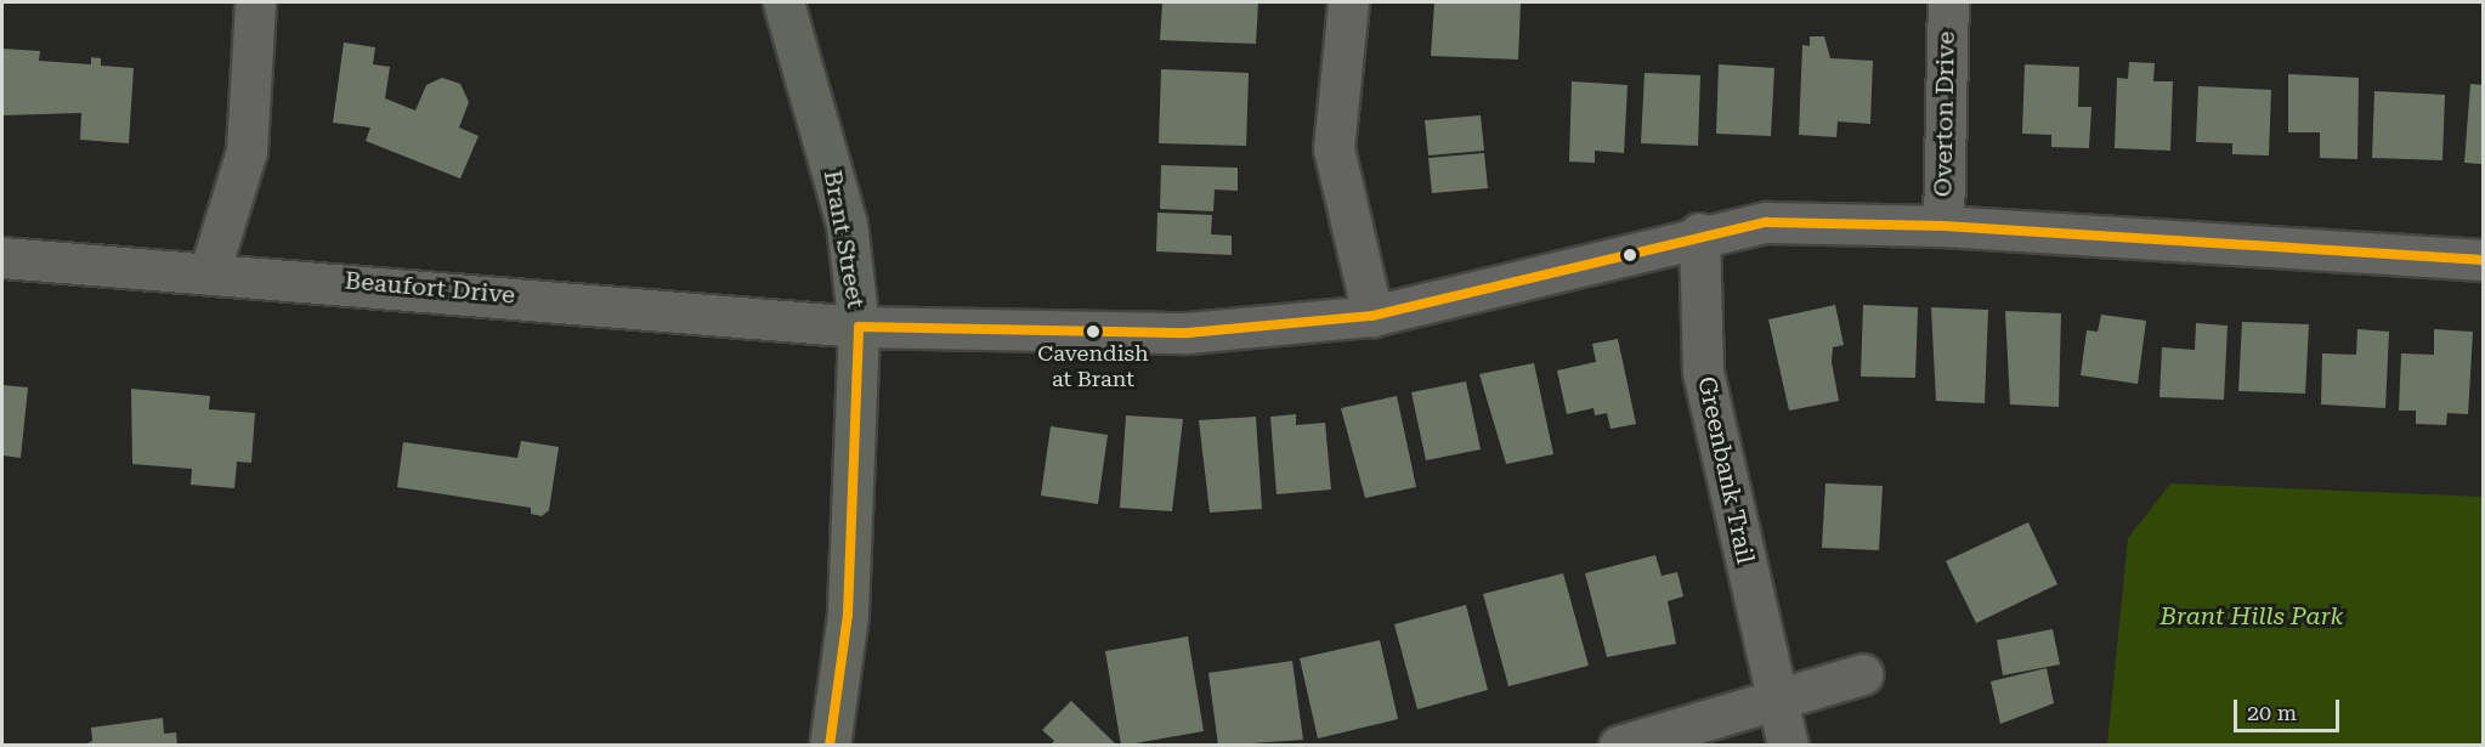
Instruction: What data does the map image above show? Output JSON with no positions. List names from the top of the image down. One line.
{"streets":{"main road":["Brant Street"],"street":["Overton Drive","Beaufort Drive","Greenbank Trail"]},"crossings":[["Overton Drive","Beaufort Drive"],["Brant Street","Beaufort Drive"],["Beaufort Drive","Greenbank Trail"]],"parks":["Brant Hills Park"],"places":["Cavendish at Brant"],"scale_bar":"20 m"}
